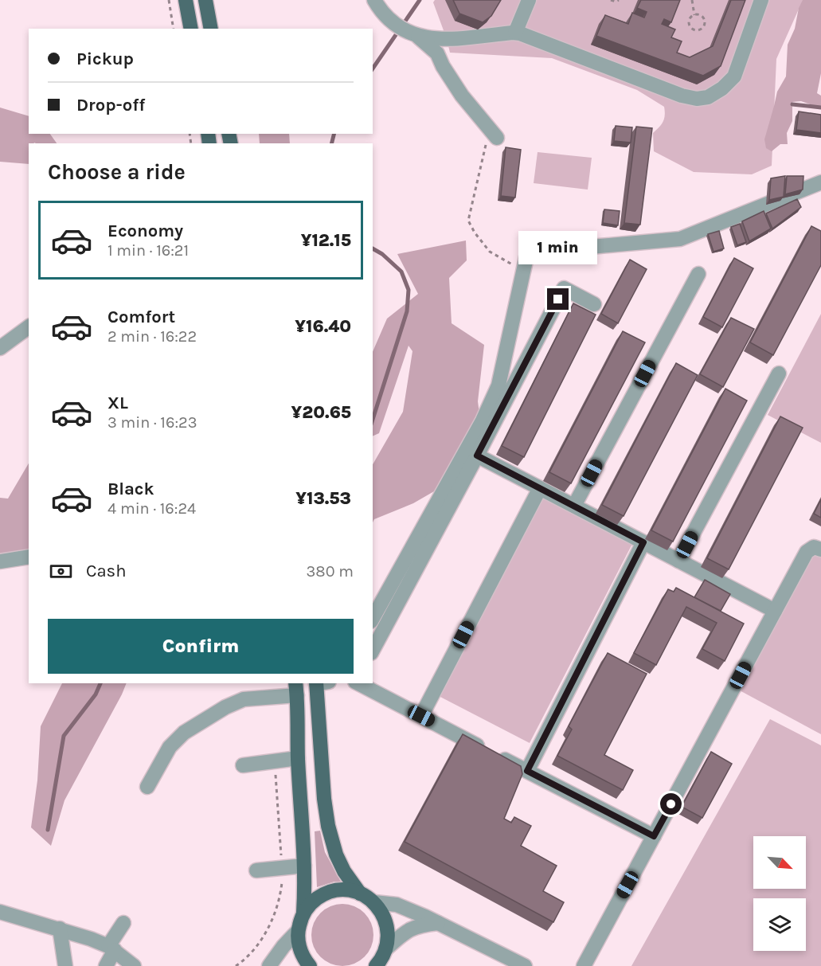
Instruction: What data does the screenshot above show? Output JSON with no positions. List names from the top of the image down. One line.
{"north":"bottom right","page":{"banner":["Pickup","Drop-off"],"heading":"Choose a ride","list":[{"name":"Economy","note":"1 min · 16:21","value":"¥12.15"},{"name":"Comfort","note":"2 min · 16:22","value":"¥16.40"},{"name":"XL","note":"3 min · 16:23","value":"¥20.65"},{"name":"Black","note":"4 min · 16:24","value":"¥13.53"}],"bubble":"1 min","pay":["Cash","380 m"],"buttons":"Confirm"}}
